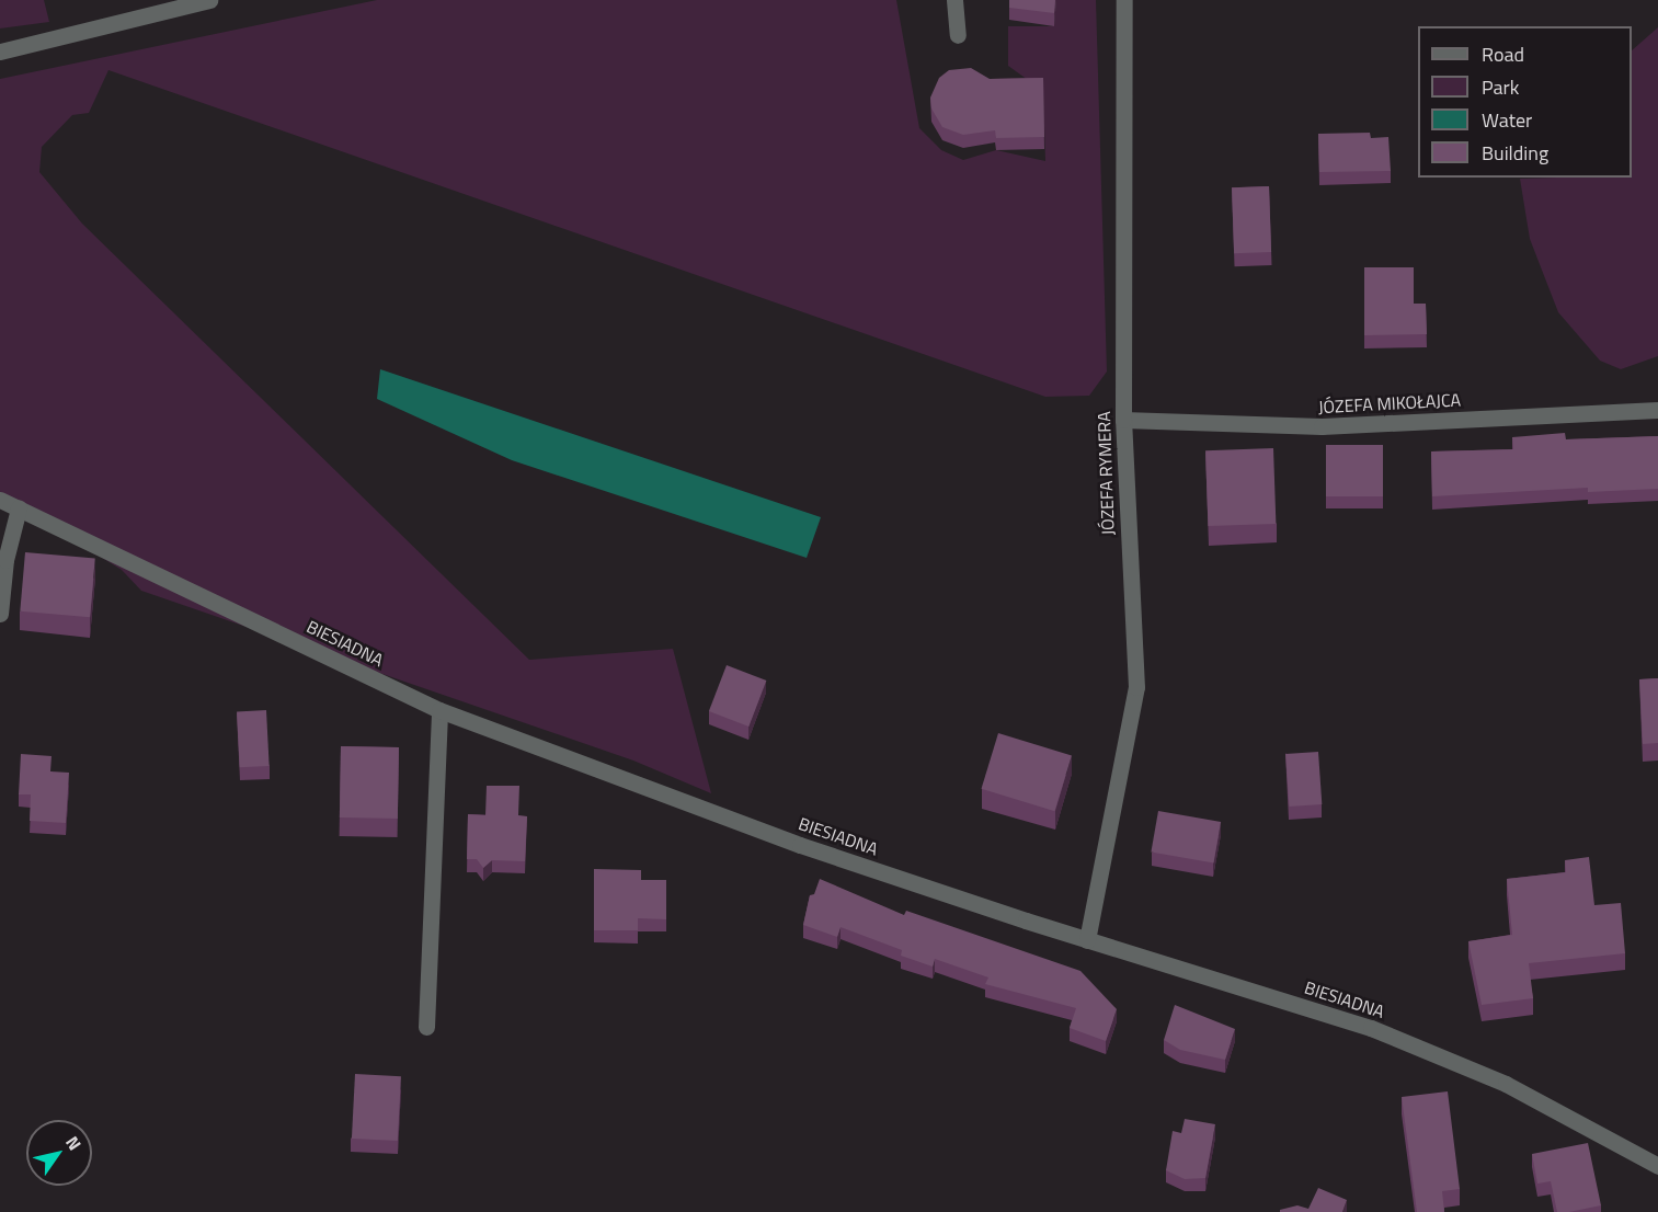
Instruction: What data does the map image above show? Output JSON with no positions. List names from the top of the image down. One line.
{"streets":{"street":["JÓZEFA MIKOŁAJCA","JÓZEFA RYMERA","BIESIADNA"]},"crossings":[["JÓZEFA MIKOŁAJCA","JÓZEFA RYMERA"],["JÓZEFA RYMERA","BIESIADNA"]],"legend":["Road","Park","Water","Building"],"north":"top right"}
